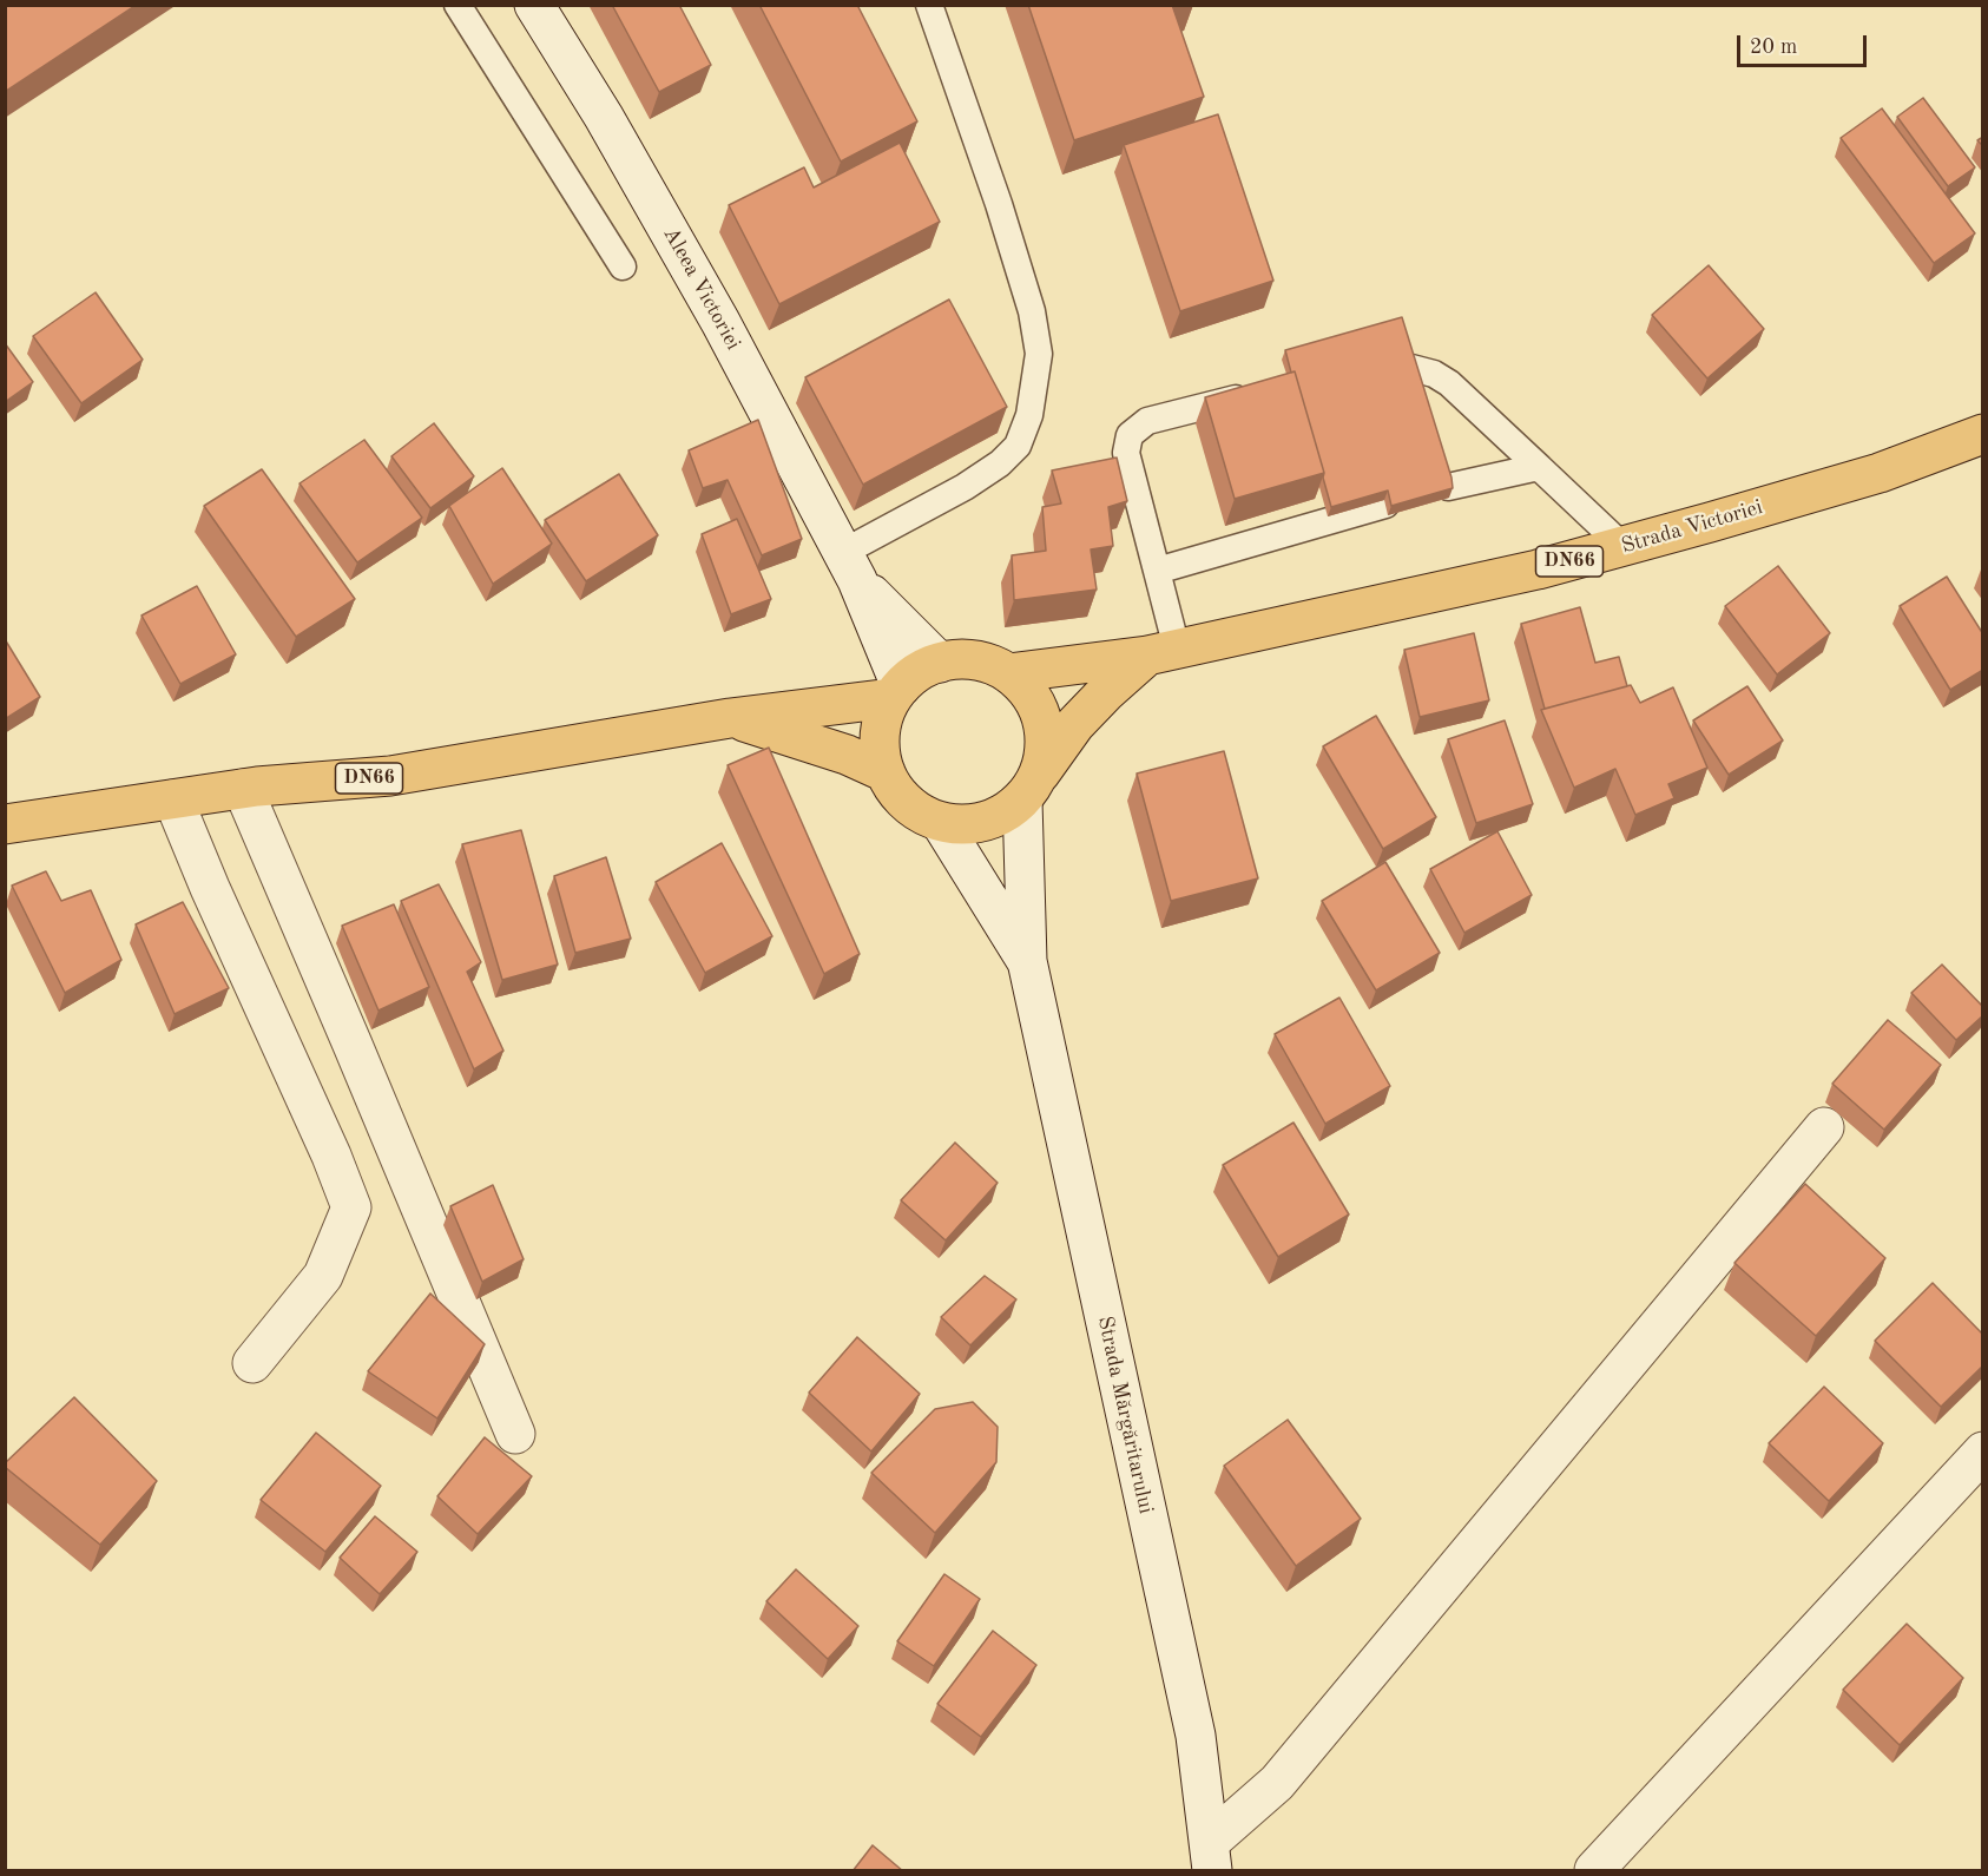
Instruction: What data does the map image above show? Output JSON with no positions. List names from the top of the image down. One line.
{"streets":{"main road":["Strada Victoriei","DN66"],"street":["Aleea Victoriei","Strada Mărgăritarului"]},"crossings":[["Aleea Victoriei","Strada Victoriei"],["Aleea Victoriei","DN66"],["Aleea Victoriei","Strada Mărgăritarului"],["Strada Victoriei","DN66"],["Strada Victoriei","Strada Mărgăritarului"],["DN66","Strada Mărgăritarului"]],"scale_bar":"20 m"}
